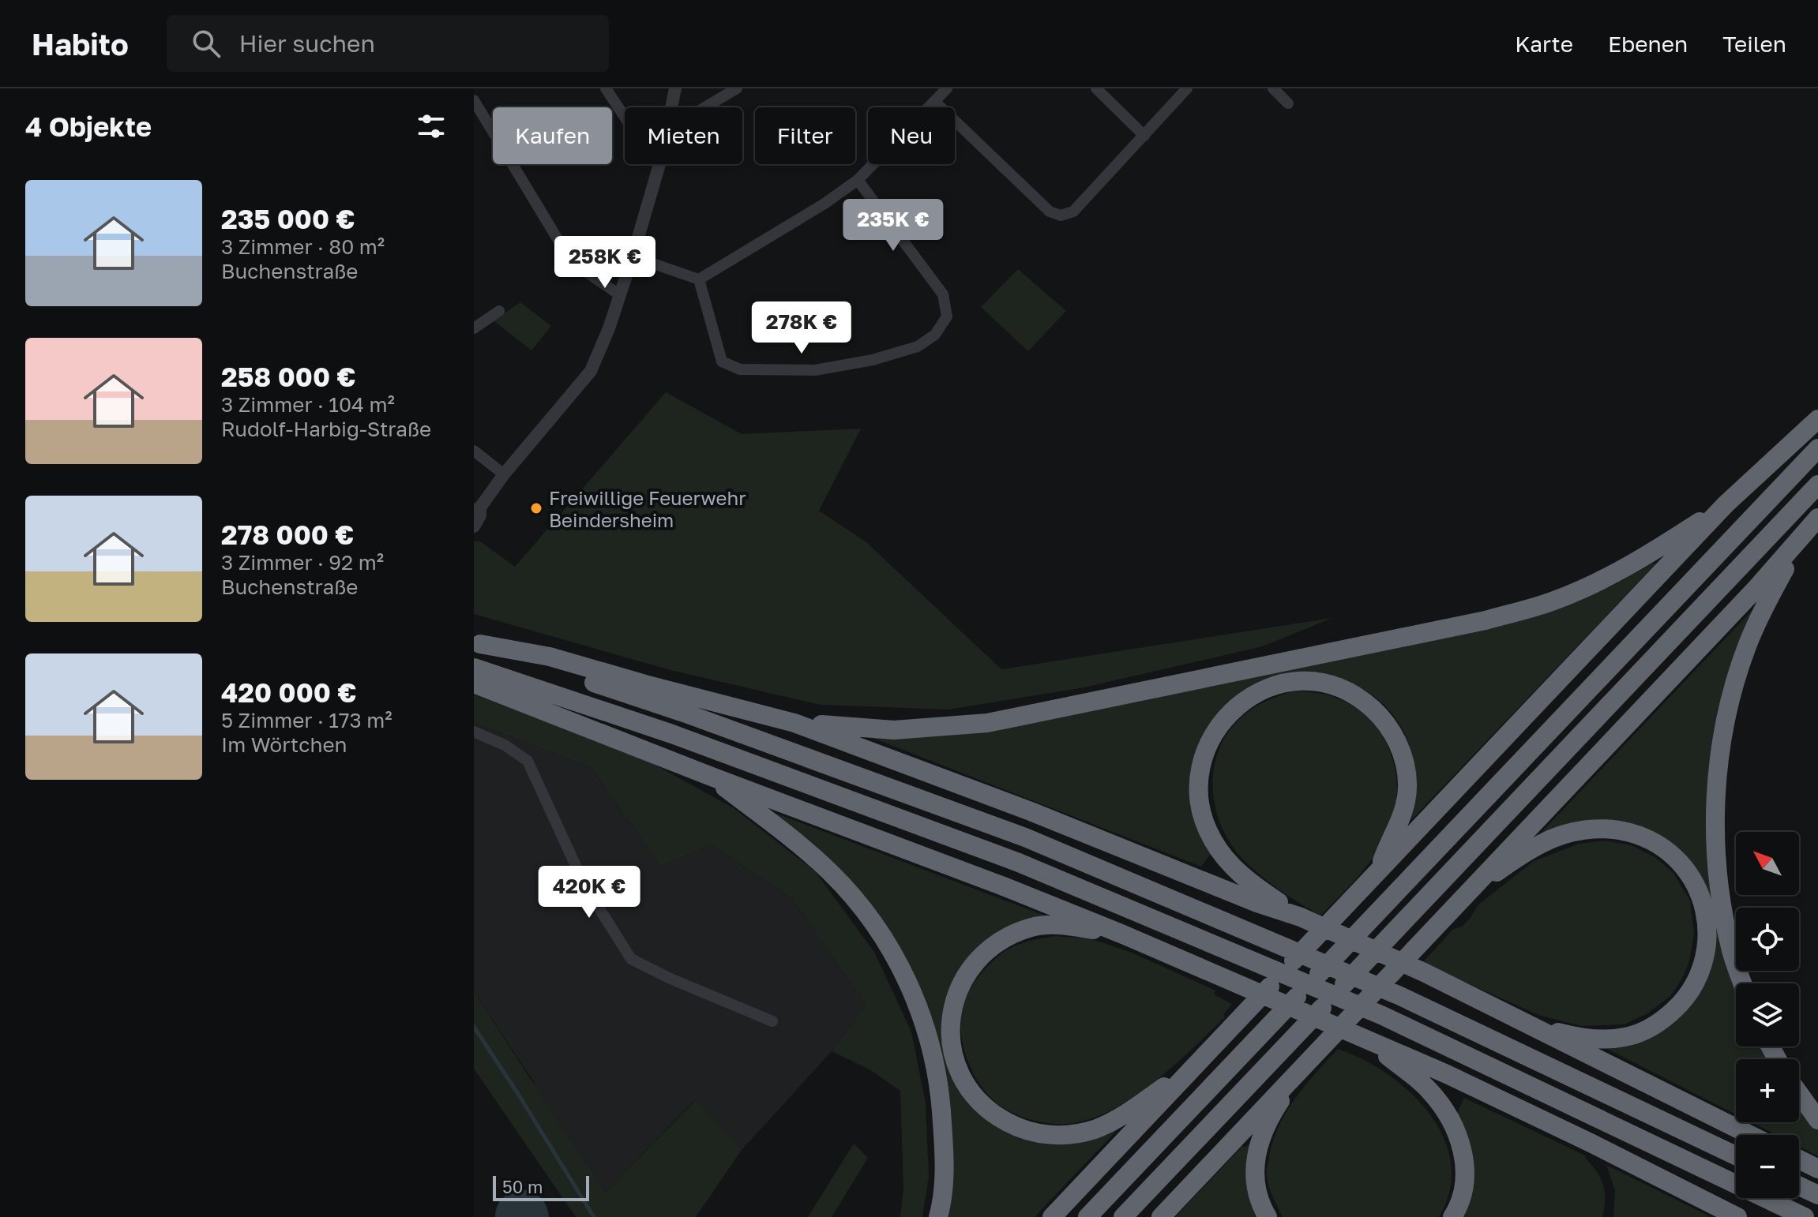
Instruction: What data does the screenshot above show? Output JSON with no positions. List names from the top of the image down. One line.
{"places":["Freiwillige Feuerwehr Beindersheim"],"scale_bar":"50 m","north":"top left","page":{"header":"Habito","search":"Hier suchen","nav":["Karte","Ebenen","Teilen"],"heading":"4 Objekte","chip":["Kaufen","Mieten","Filter","Neu"],"list":[{"name":"235 000 €","note":"3 Zimmer · 80 m² · Buchenstraße"},{"name":"258 000 €","note":"3 Zimmer · 104 m² · Rudolf-Harbig-Straße"},{"name":"278 000 €","note":"3 Zimmer · 92 m² · Buchenstraße"},{"name":"420 000 €","note":"5 Zimmer · 173 m² · Im Wörtchen"}],"price":["235K €","258K €","278K €","420K €"],"map_buttons":["+","−"],"scale":"50 m"}}
